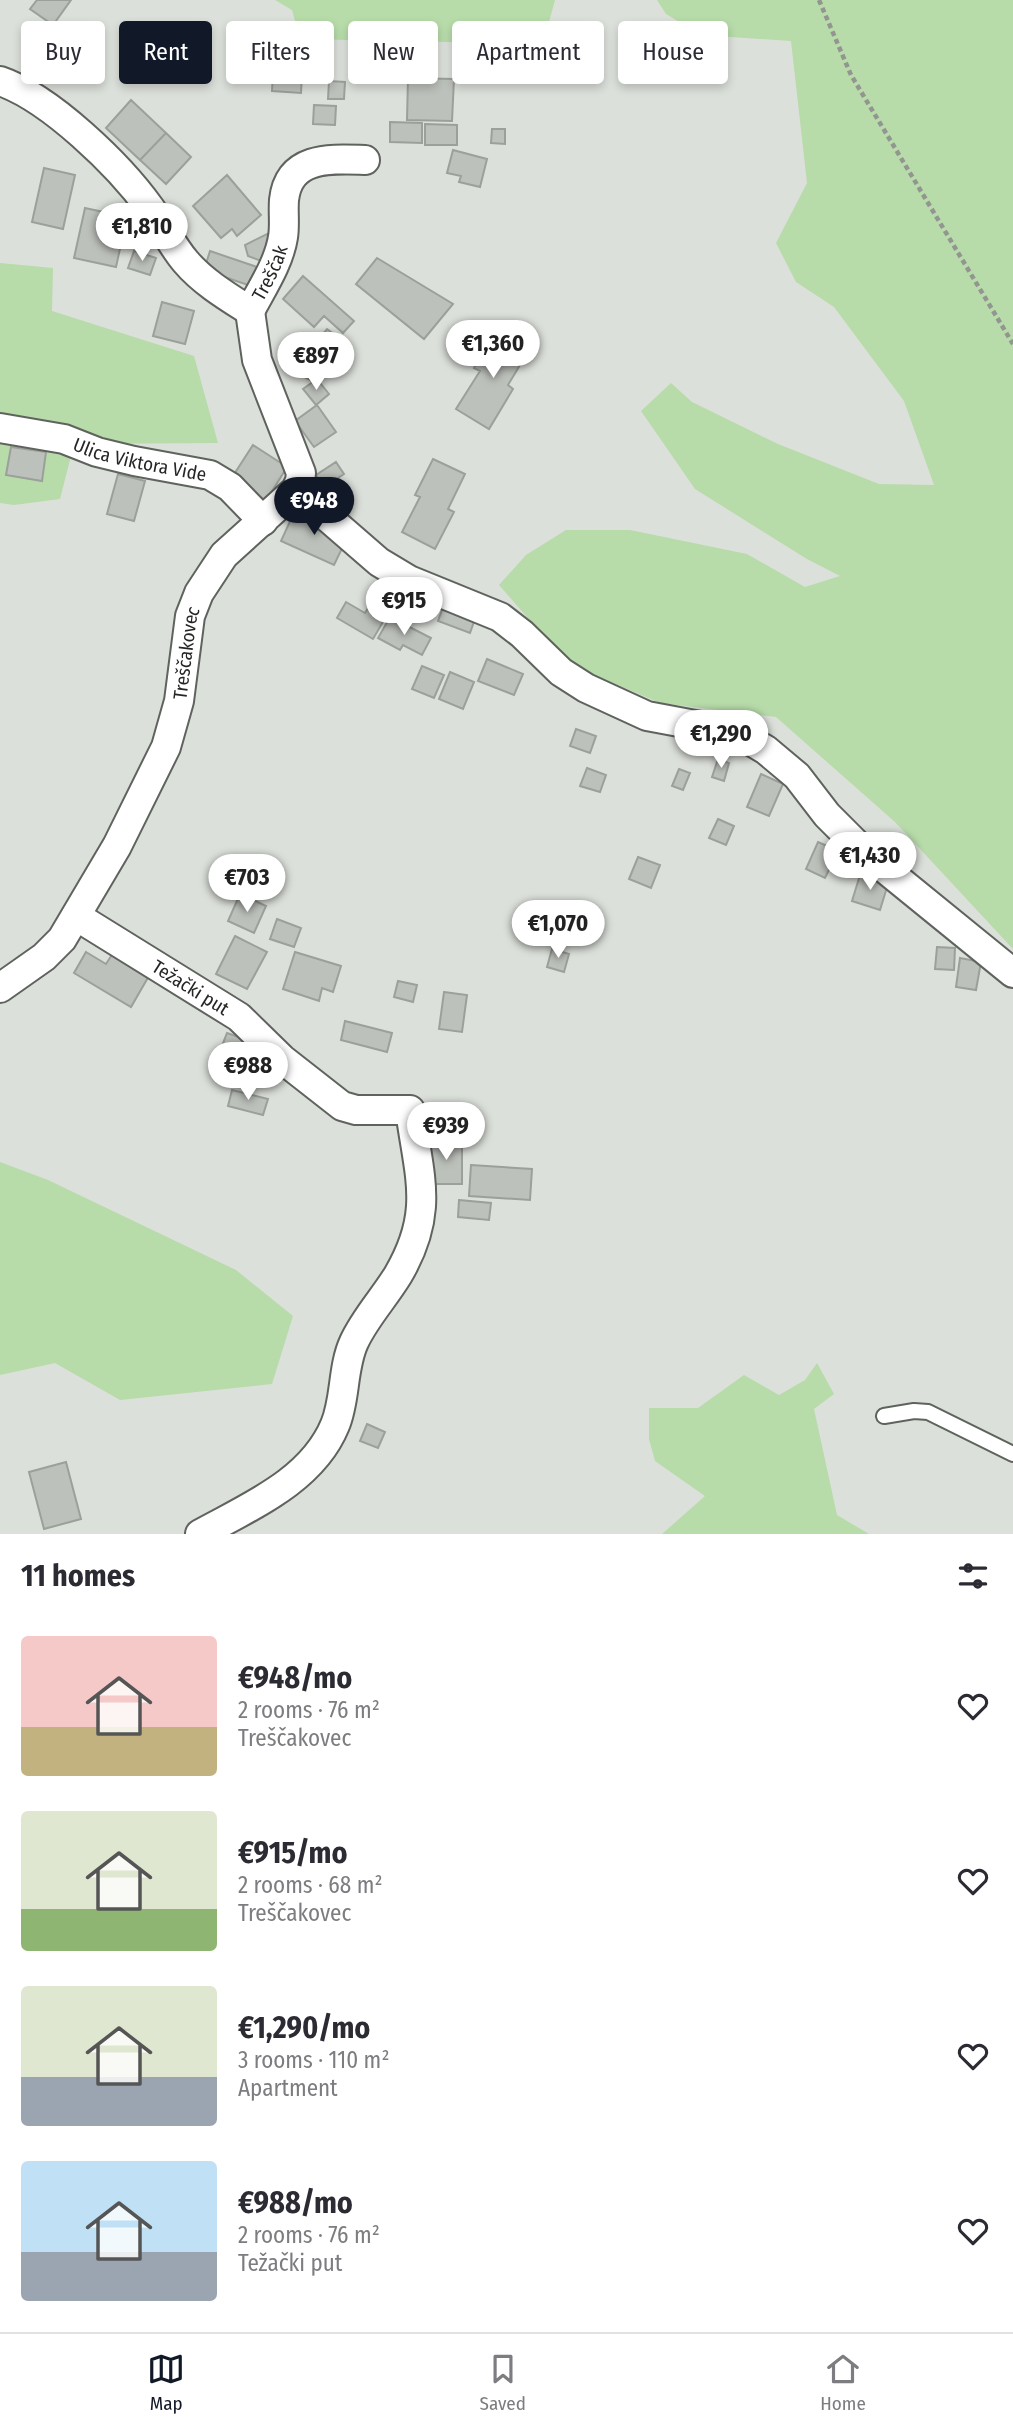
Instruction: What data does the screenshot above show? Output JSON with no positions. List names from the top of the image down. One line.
{"streets":{"street":["Treščak","Ulica Viktora Vide","Treščakovec","Težački put"]},"crossings":[["Ulica Viktora Vide","Treščakovec"],["Treščakovec","Težački put"]],"page":{"chip":["Buy","Rent","Filters","New","Apartment","House"],"price":["€1,810","€1,360","€897","€948","€915","€1,290","€1,430","€703","€1,070","€988","€939"],"heading":"11 homes","list":[{"name":"€948/mo","note":"2 rooms · 76 m² · Treščakovec"},{"name":"€915/mo","note":"2 rooms · 68 m² · Treščakovec"},{"name":"€1,290/mo","note":"3 rooms · 110 m² · Apartment"},{"name":"€988/mo","note":"2 rooms · 76 m² · Težački put"}],"tabs":["Map","Saved","Home"]}}
